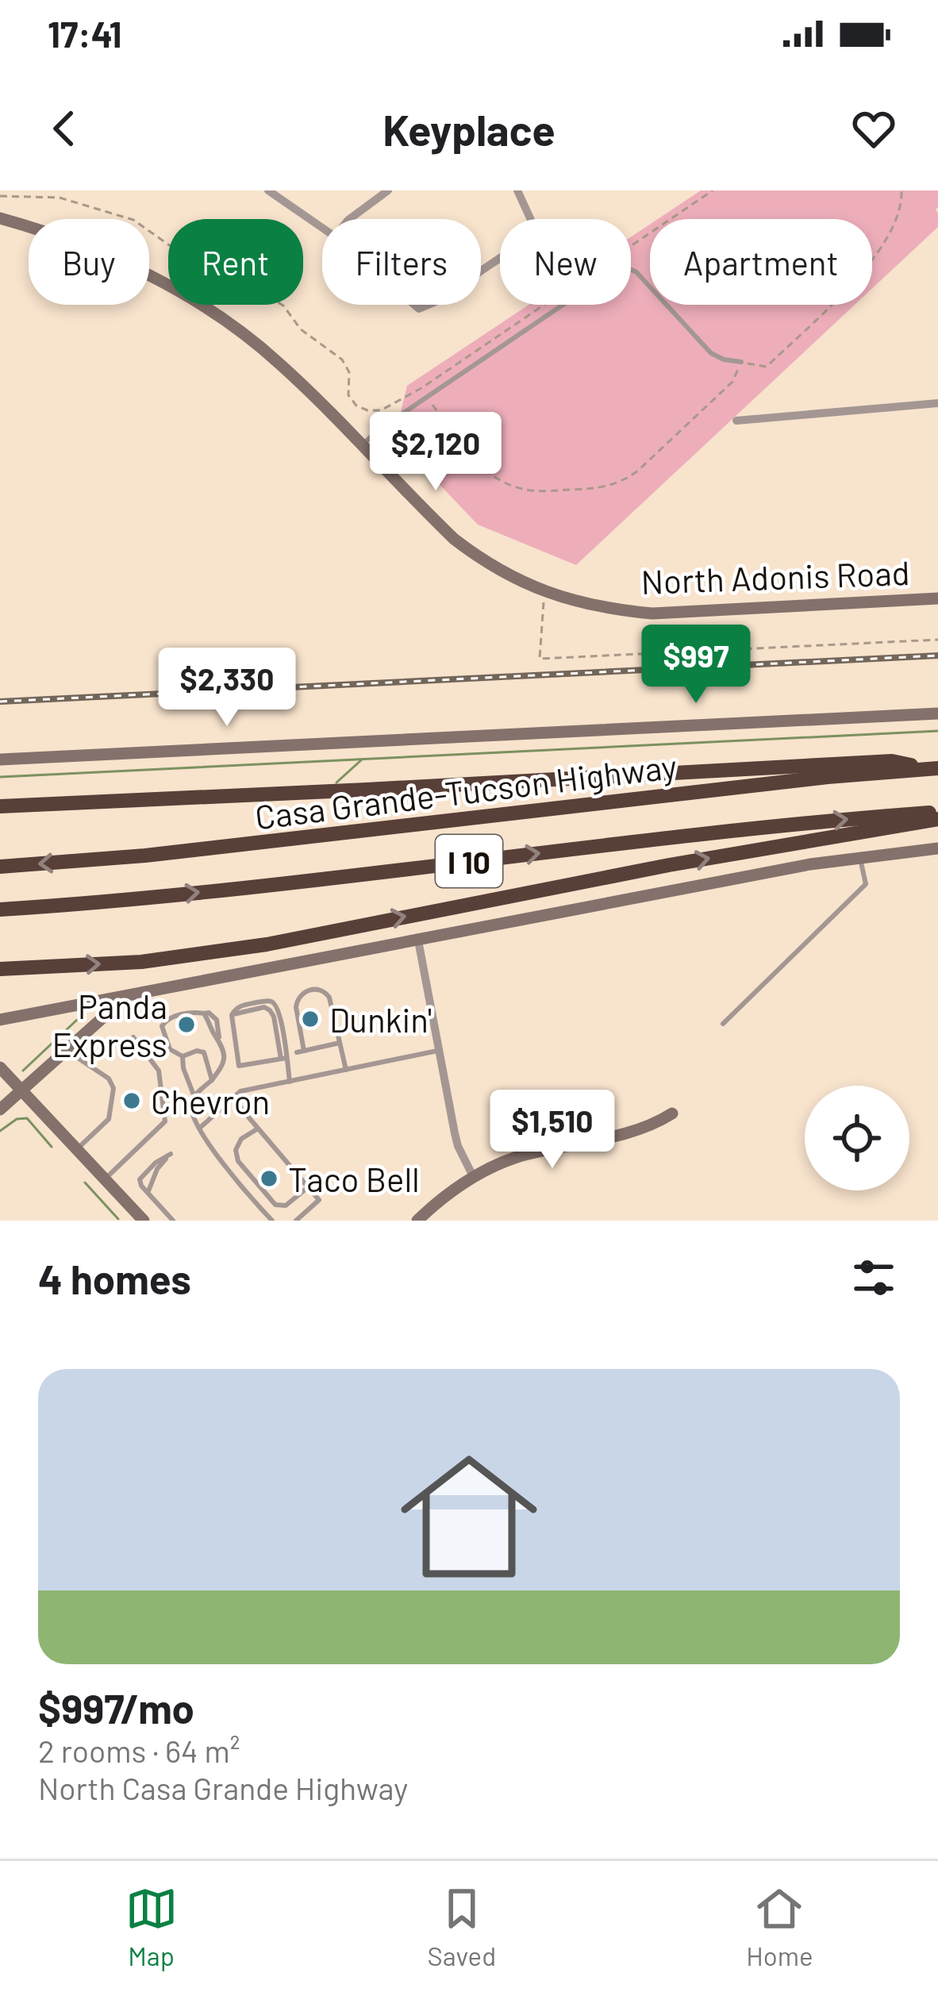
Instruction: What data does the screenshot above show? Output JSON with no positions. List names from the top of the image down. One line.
{"streets":{"highway":["Casa Grande-Tucson Highway","I 10"],"street":["North Adonis Road"]},"places":["Dunkin'","Panda Express","Chevron","Taco Bell"],"page":{"status":"17:41","header":"Keyplace","chip":["Buy","Rent","Filters","New","Apartment"],"price":["$2,120","$997","$2,330","$1,510"],"heading":"4 homes","list":[{"name":"$997/mo","note":"2 rooms · 64 m² · North Casa Grande Highway"}],"tabs":["Map","Saved","Home"]}}
